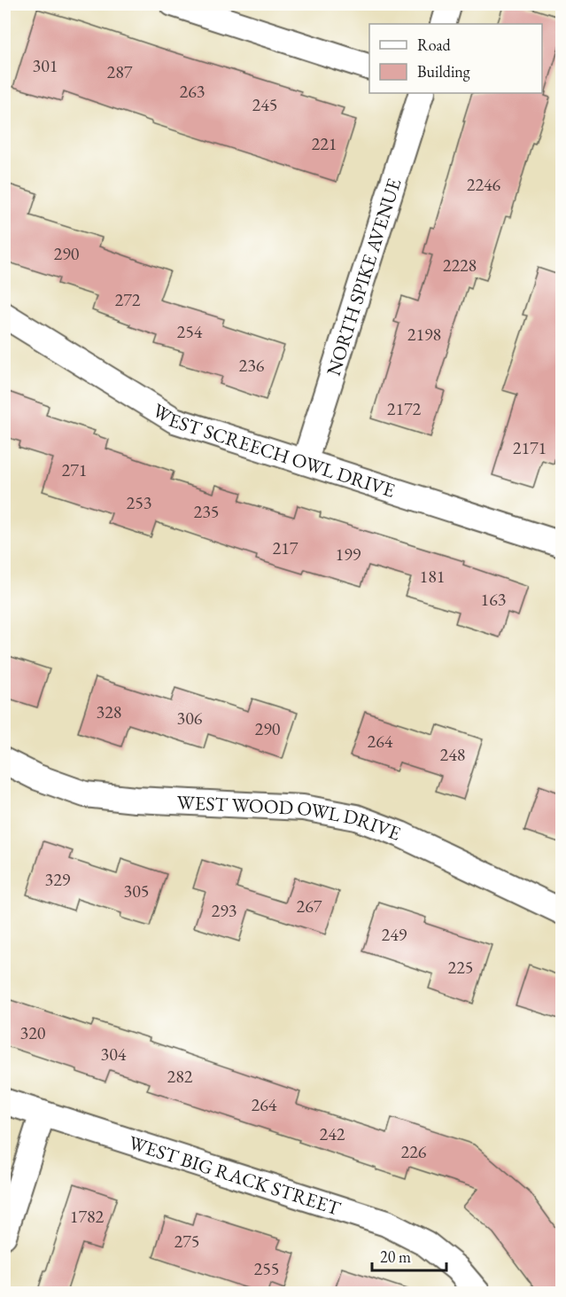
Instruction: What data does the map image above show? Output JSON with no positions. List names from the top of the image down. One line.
{"streets":{"street":["NORTH SPIKE AVENUE","WEST SCREECH OWL DRIVE","WEST WOOD OWL DRIVE","WEST BIG RACK STREET"]},"crossings":[["NORTH SPIKE AVENUE","WEST SCREECH OWL DRIVE"]],"house_numbers":["301","287","263","245","221","2246","290","2228","272","254","2198","236","2172","2171","271","253","235","217","199","181","163","328","306","290","264","248","329","305","267","293","249","225","320","304","282","264","242","226","1782","275","255"],"legend":["Road","Building"],"scale_bar":"20 m"}
